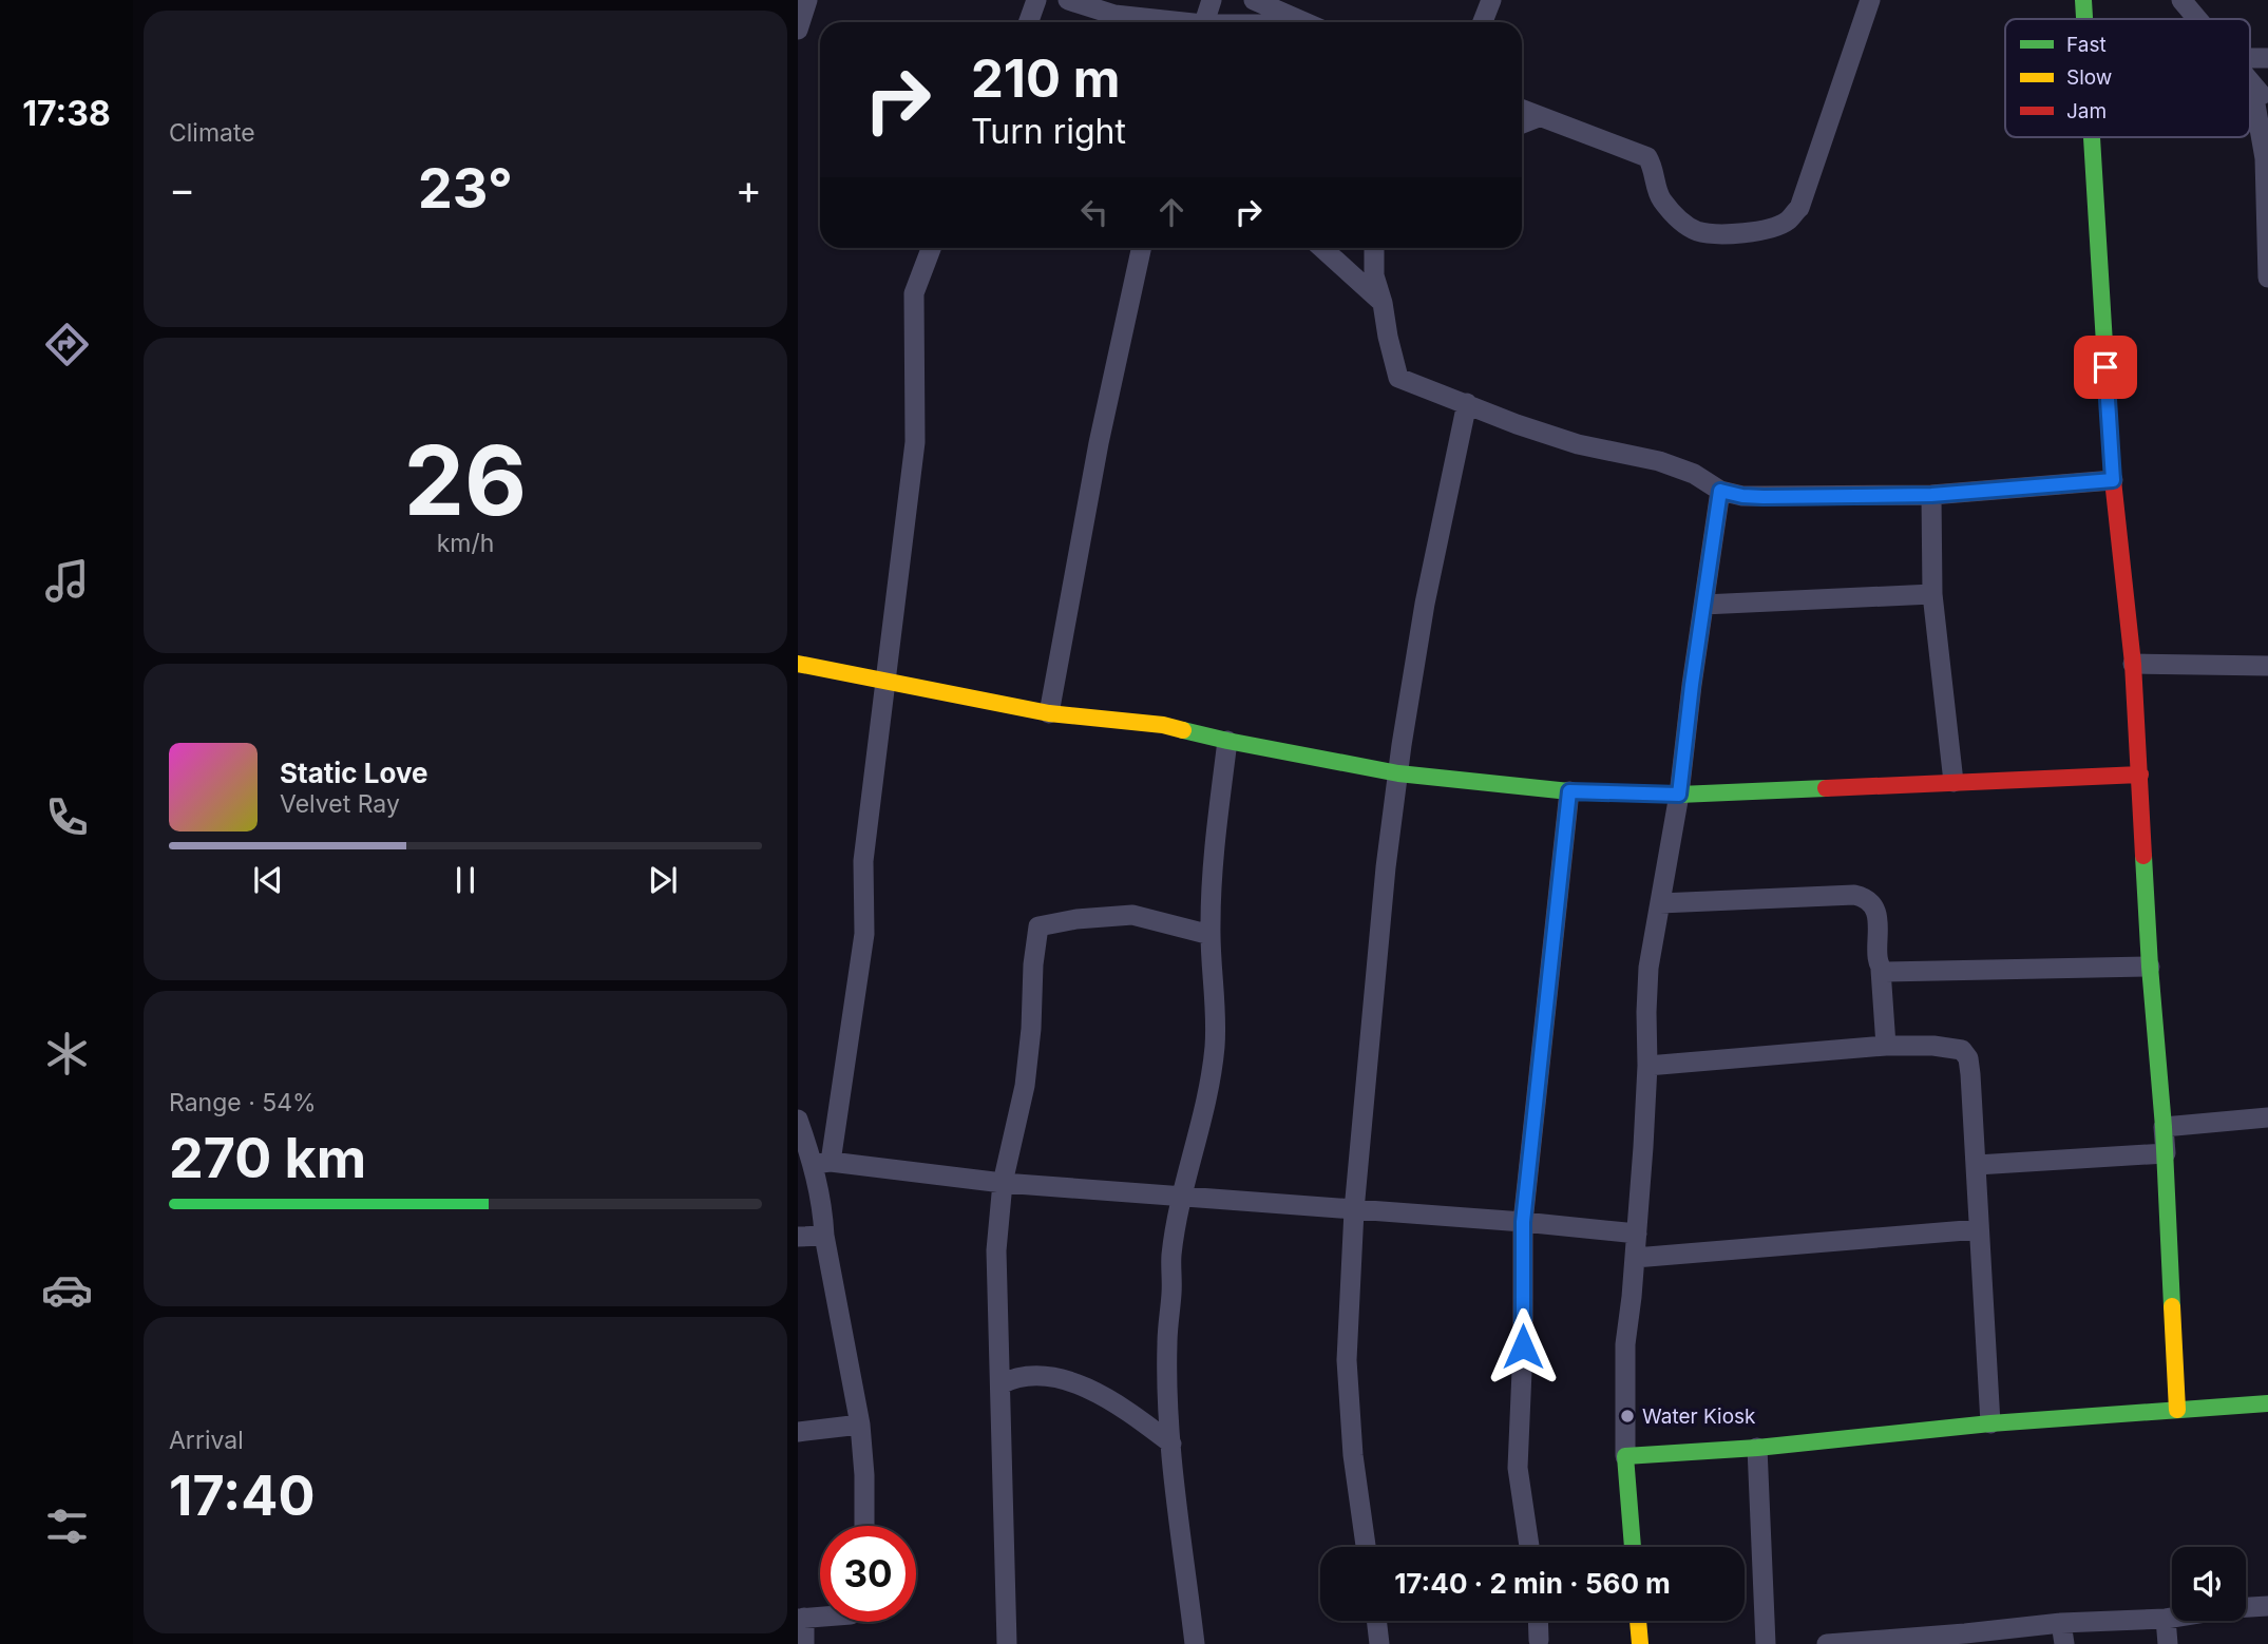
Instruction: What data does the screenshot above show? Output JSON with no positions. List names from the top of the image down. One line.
{"places":["Water Kiosk"],"legend":["Fast","Slow","Jam"],"page":{"tabs":"17:38","tile":["Climate",["26","km/h"],["Range · 54%","270 km"],["Arrival","17:40"]],"turn":["210 m","Turn right"],"heat":["−","23°","+"],"song":["Static Love","Velvet Ray"],"limit":"30","trip":"17:40 · 2 min · 560 m"}}
